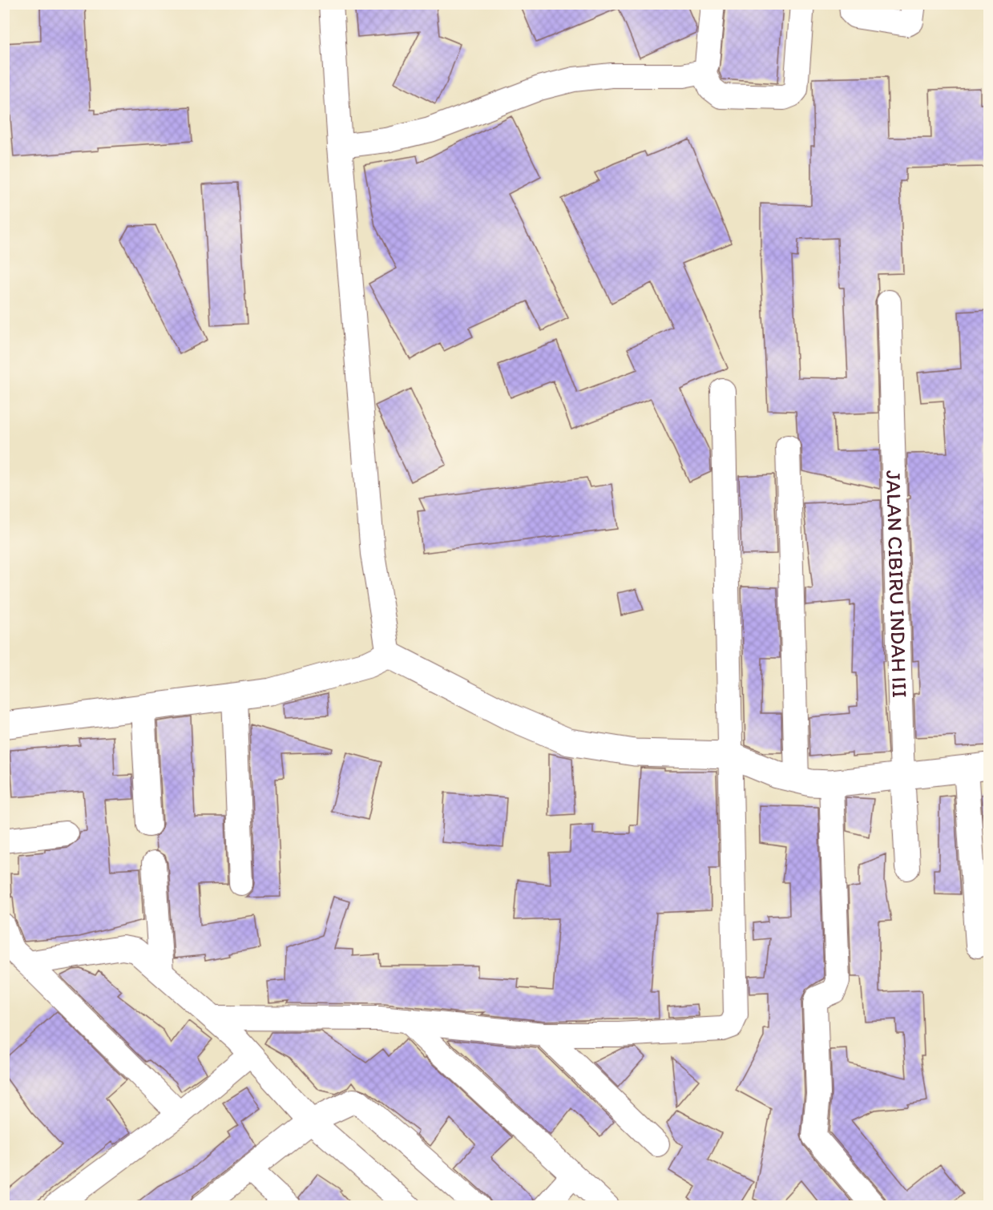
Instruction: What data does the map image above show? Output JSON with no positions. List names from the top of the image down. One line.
{"streets":{"street":["JALAN CIBIRU INDAH III"]}}
